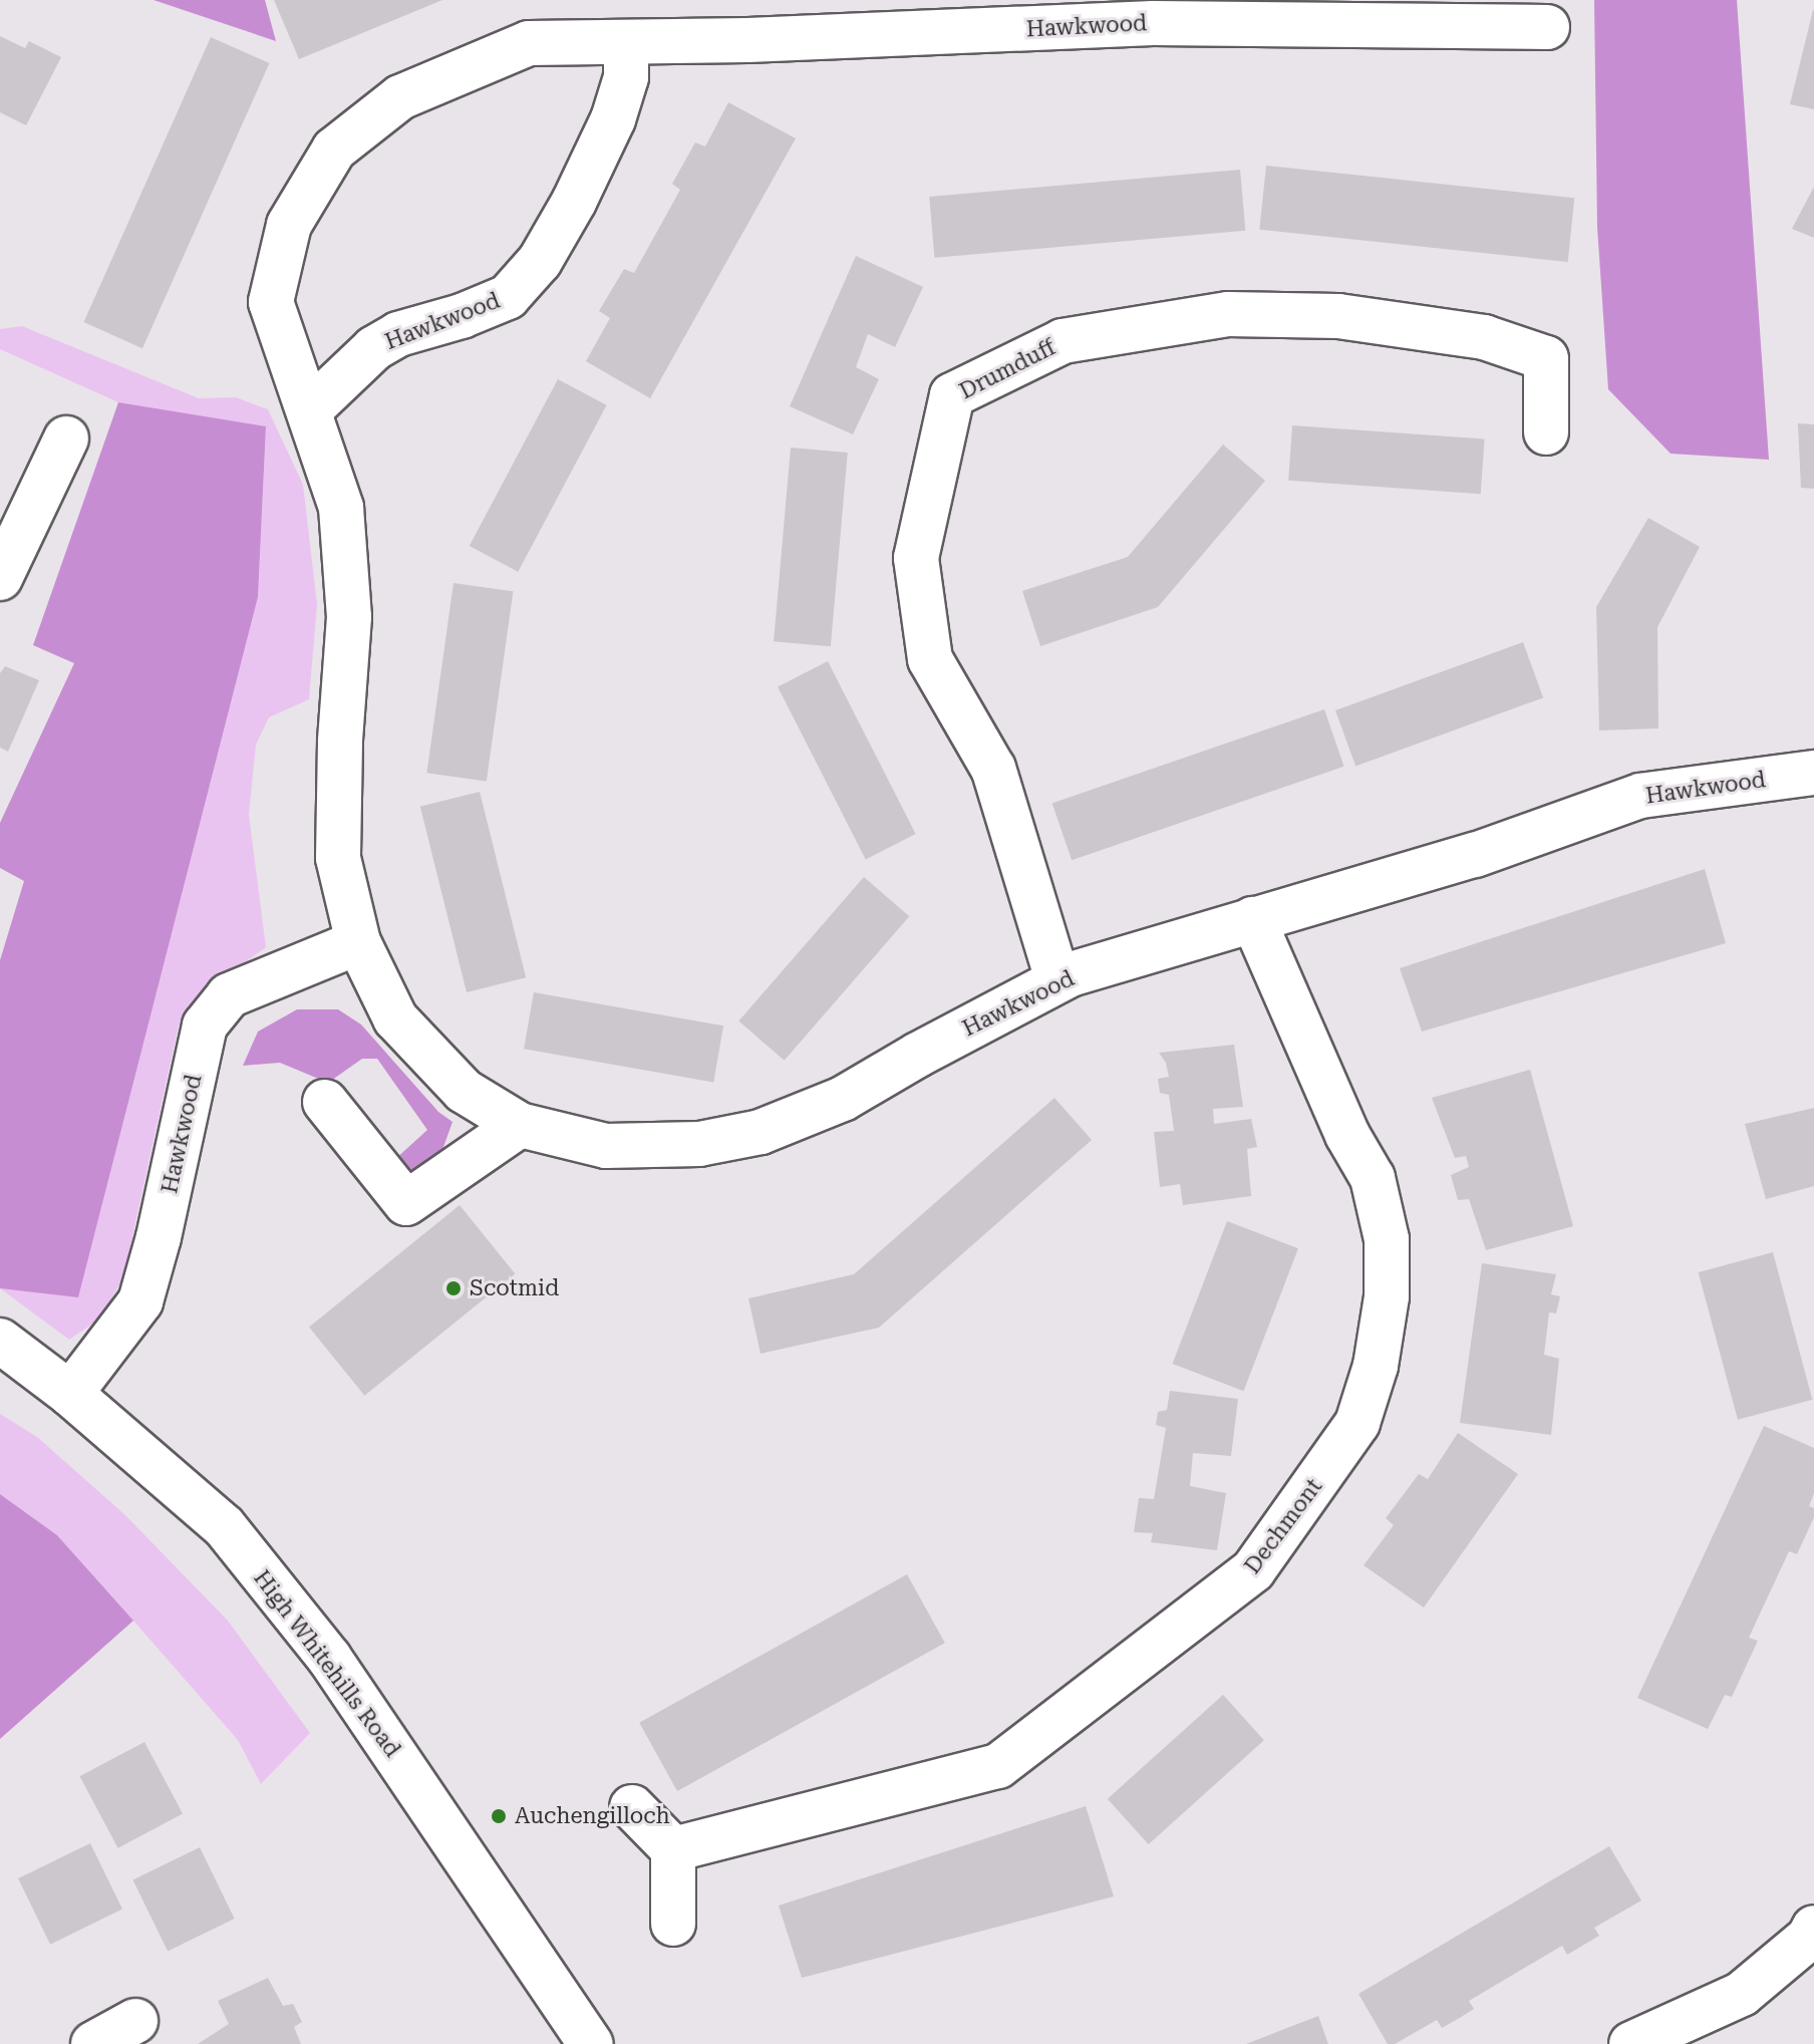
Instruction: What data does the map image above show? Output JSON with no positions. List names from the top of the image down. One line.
{"streets":{"street":["Hawkwood","Drumduff","Dechmont","High Whitehills Road"]},"crossings":[["Hawkwood","Drumduff"],["Hawkwood","Dechmont"],["Hawkwood","High Whitehills Road"]],"places":["Scotmid","Auchengilloch"]}
